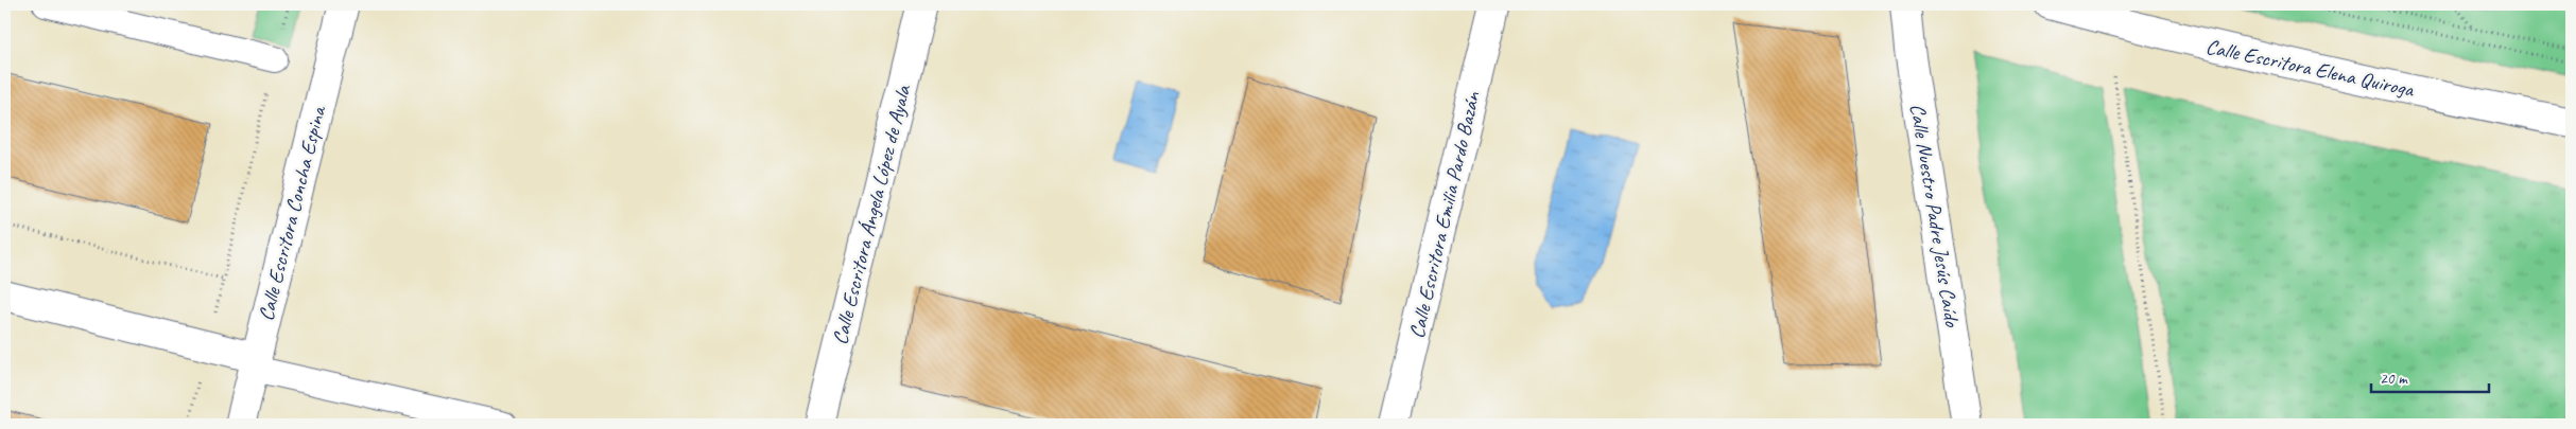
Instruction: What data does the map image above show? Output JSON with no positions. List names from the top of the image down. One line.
{"streets":{"street":["Calle Escritora Elena Quiroga","Calle Escritora Concha Espina","Calle Escritora Ángela López de Ayala","Calle Escritora Emilia Pardo Bazán","Calle Nuestro Padre Jesús Caído"]},"scale_bar":"20 m"}
